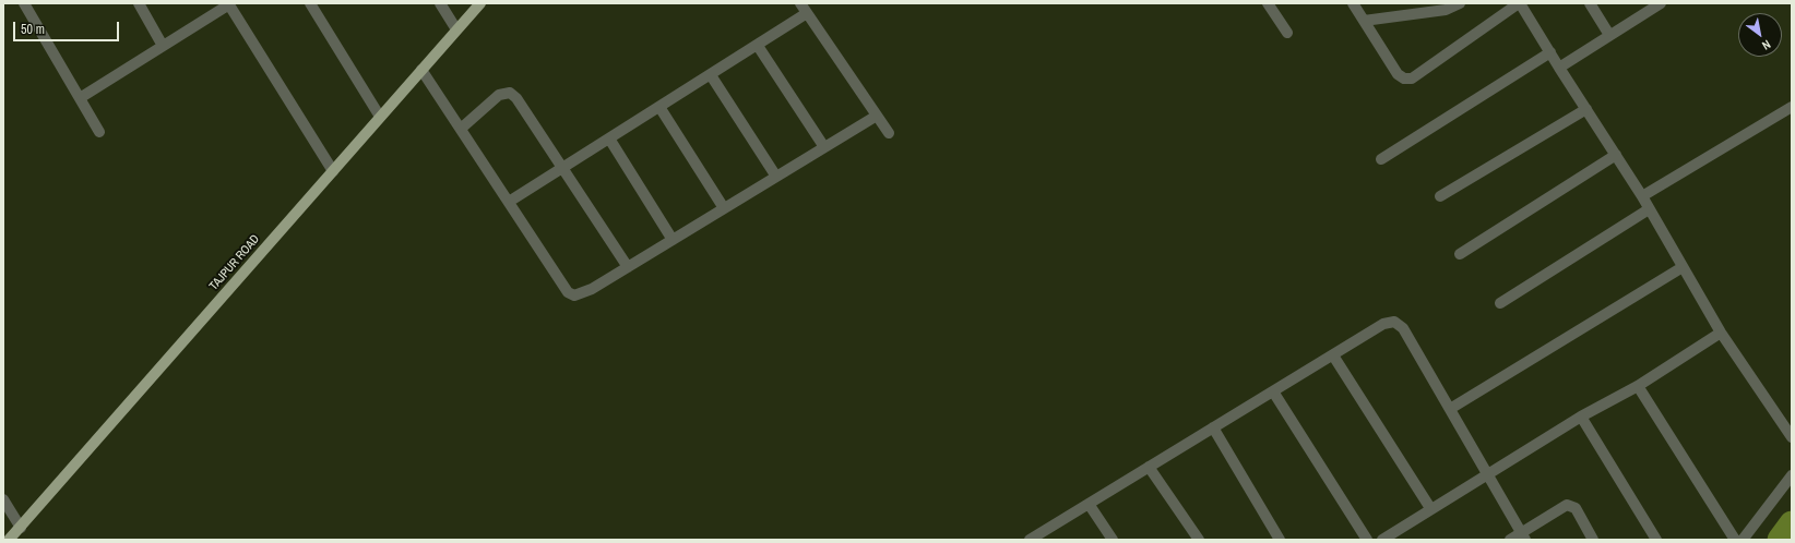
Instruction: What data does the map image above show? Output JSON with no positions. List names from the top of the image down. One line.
{"streets":{"main road":["TAJPUR ROAD"]},"scale_bar":"50 m","north":"bottom right"}
